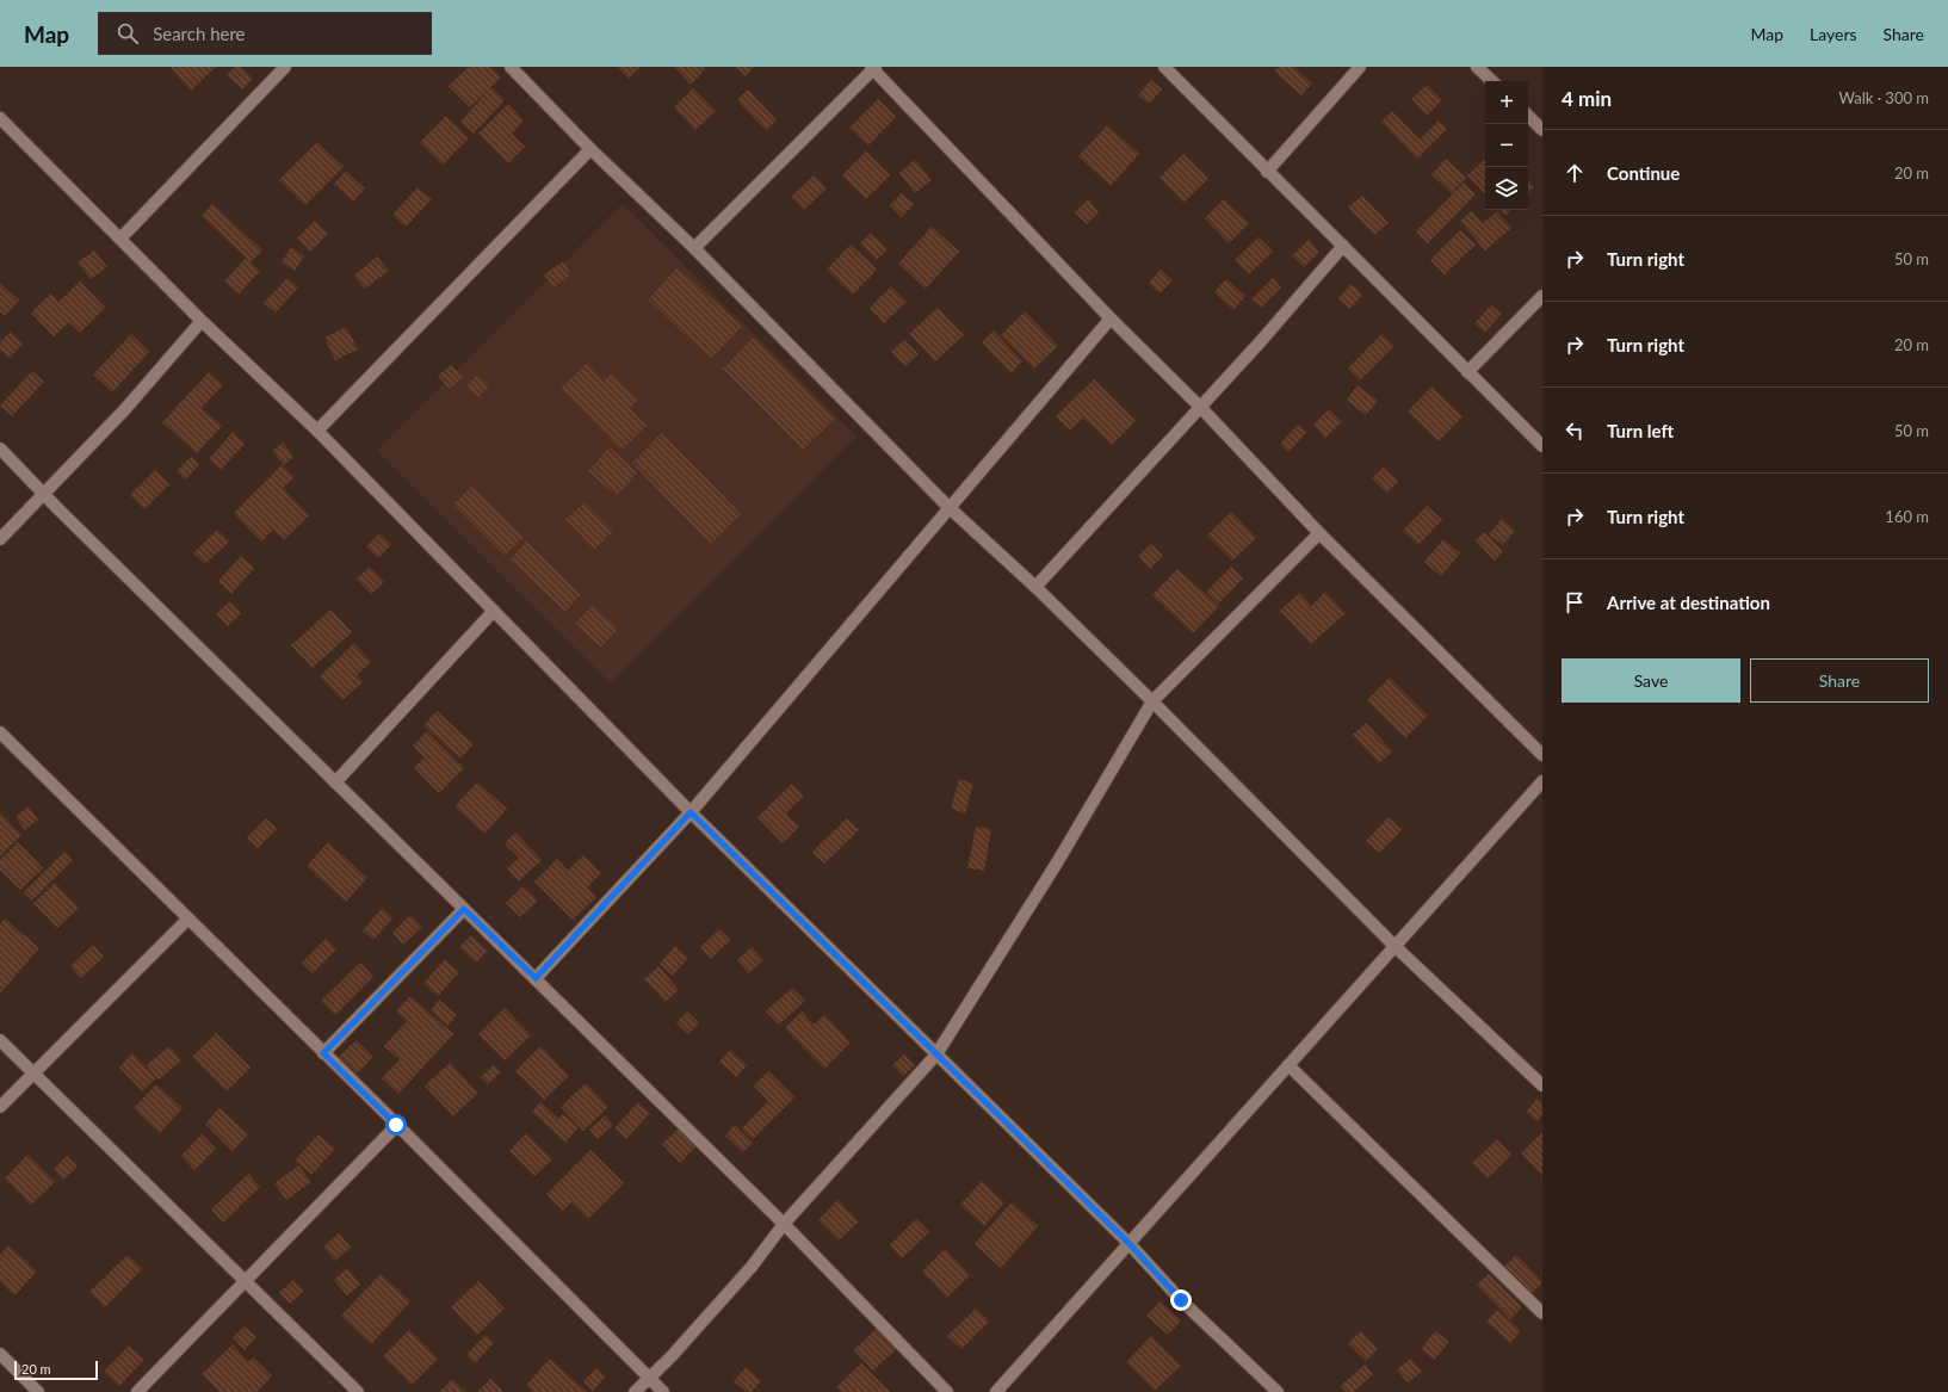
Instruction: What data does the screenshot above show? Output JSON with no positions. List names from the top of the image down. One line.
{"scale_bar":"20 m","page":{"header":"Map","search":"Search here","nav":["Map","Layers","Share"],"heading":["4 min","Walk · 300 m"],"map_buttons":["+","−"],"list":[["Continue","20 m"],["Turn right","50 m"],["Turn right","20 m"],["Turn left","50 m"],["Turn right","160 m"],"Arrive at destination"],"buttons":["Save","Share"],"scale":"20 m"}}
